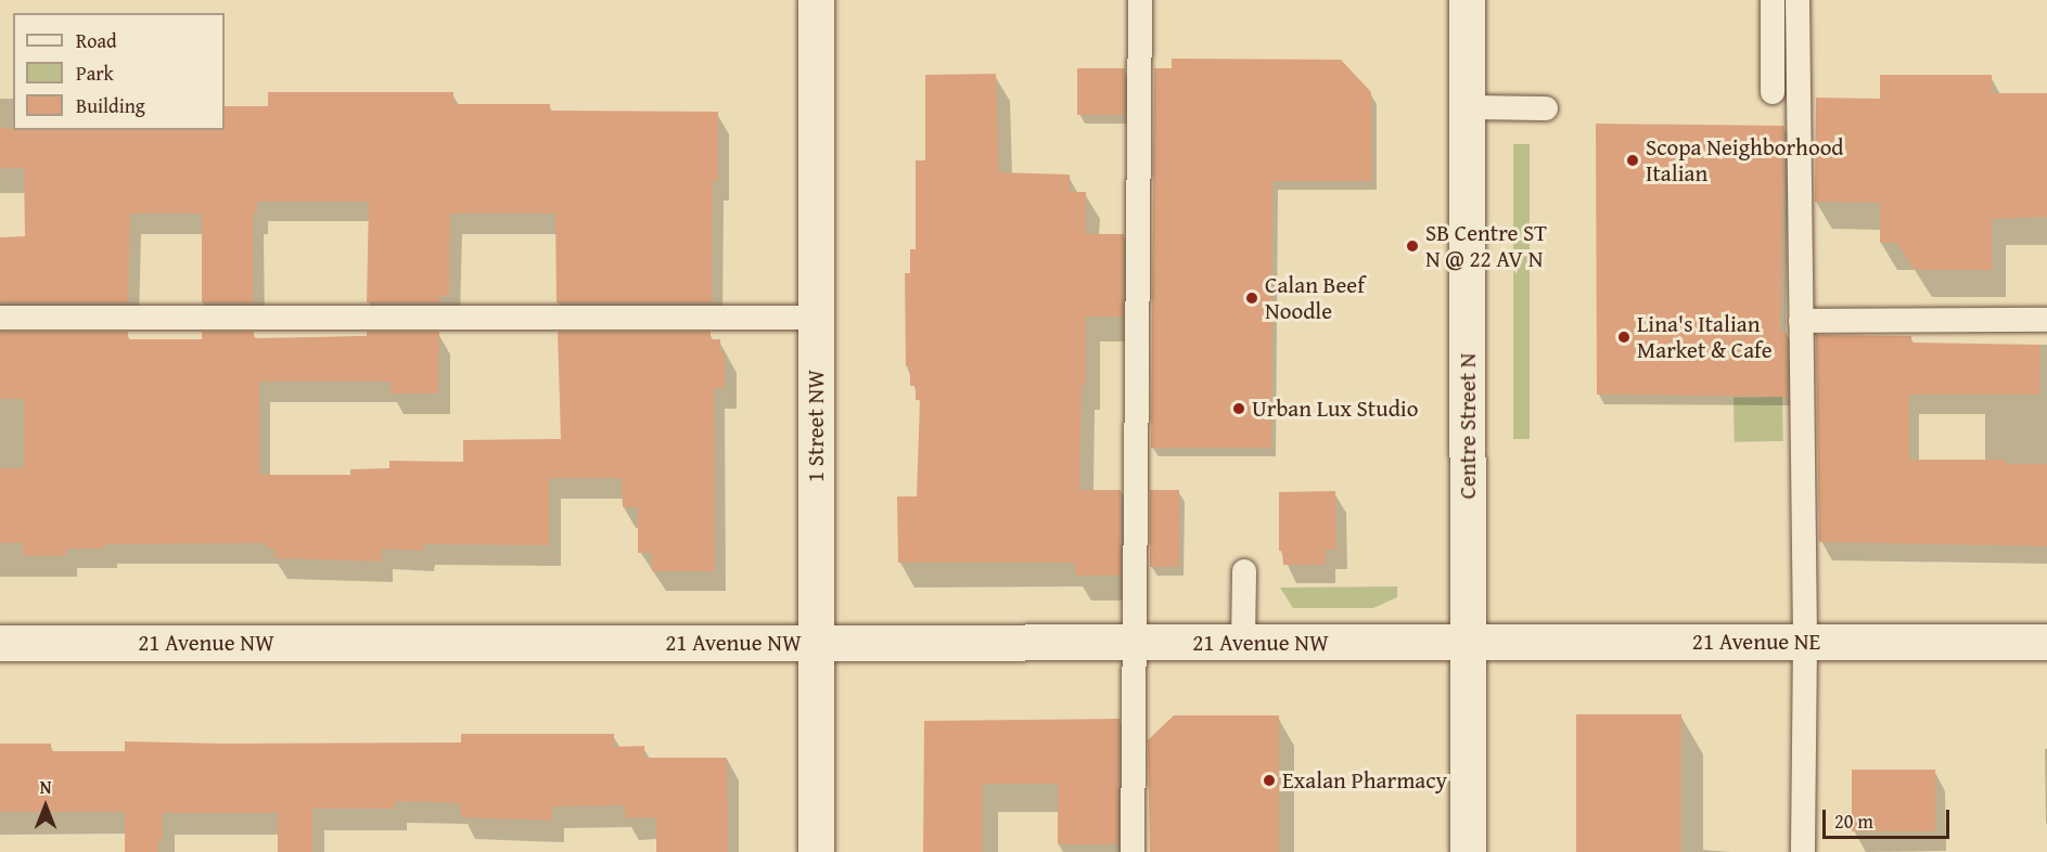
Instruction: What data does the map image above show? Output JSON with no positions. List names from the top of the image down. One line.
{"streets":{"street":["1 Street NW","Centre Street N","21 Avenue NE","21 Avenue NW"]},"crossings":[["1 Street NW","21 Avenue NW"],["Centre Street N","21 Avenue NE"],["Centre Street N","21 Avenue NW"],["21 Avenue NE","21 Avenue NW"]],"places":["Scopa Neighborhood Italian","SB Centre ST N @ 22 AV N","Calan Beef Noodle","Lina's Italian Market & Cafe","Urban Lux Studio","Exalan Pharmacy"],"legend":["Road","Park","Building"],"scale_bar":"20 m","north":"top"}
